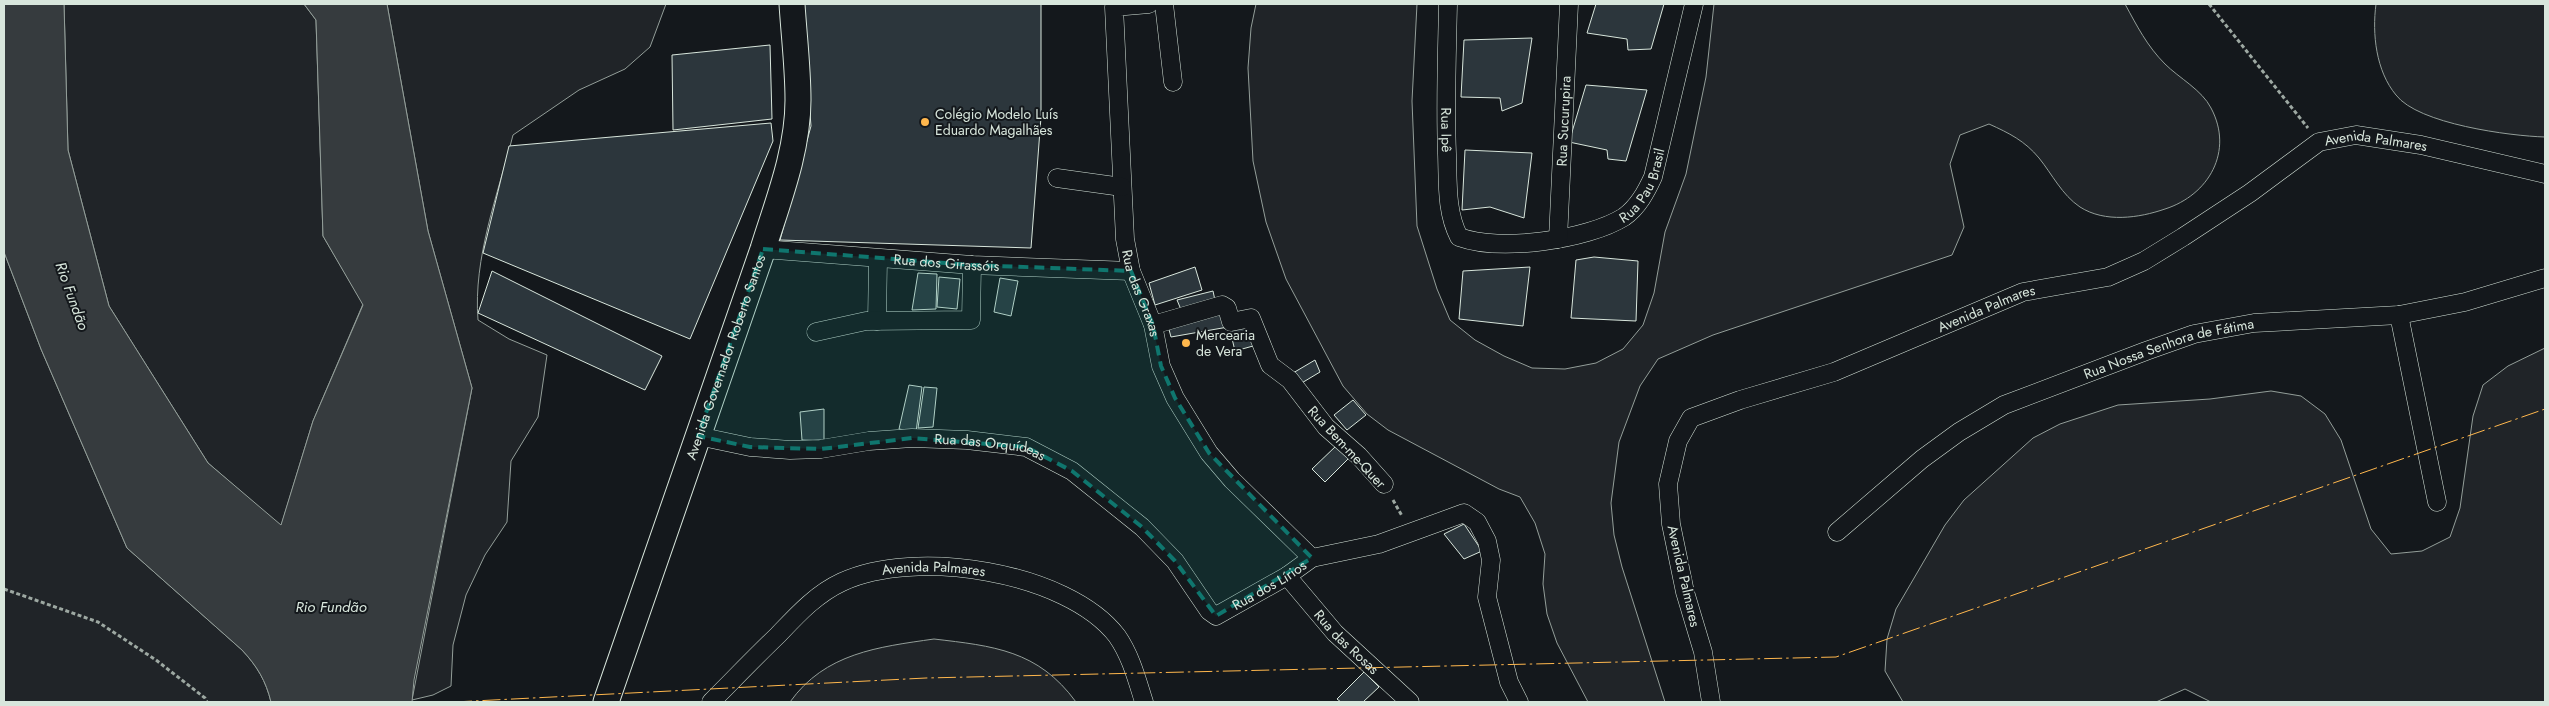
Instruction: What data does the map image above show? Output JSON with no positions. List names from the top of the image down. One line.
{"streets":{"main road":["Avenida Governador Roberto Santos"],"street":["Rua Sucurupira","Rua Ipê","Avenida Palmares","Rua Pau Brasil","Rua dos Girassóis","Rua das Graxas","Rua Nossa Senhora de Fátima","Rua Bem-me-Quer","Rua das Orquídeas","Rua dos Lírios","Rua das Rosas"]},"crossings":[["Rua Sucurupira","Rua Pau Brasil"],["Rua Ipê","Rua Pau Brasil"],["Rua dos Girassóis","Rua das Graxas"],["Rua dos Girassóis","Avenida Governador Roberto Santos"],["Rua das Graxas","Rua Bem-me-Quer"],["Rua das Graxas","Rua dos Lírios"],["Avenida Governador Roberto Santos","Rua das Orquídeas"],["Rua Bem-me-Quer","Rua dos Lírios"],["Rua das Orquídeas","Rua dos Lírios"],["Rua dos Lírios","Rua das Rosas"]],"water":["Rio Fundão"],"places":["Colégio Modelo Luís Eduardo Magalhães","Mercearia de Vera"]}
